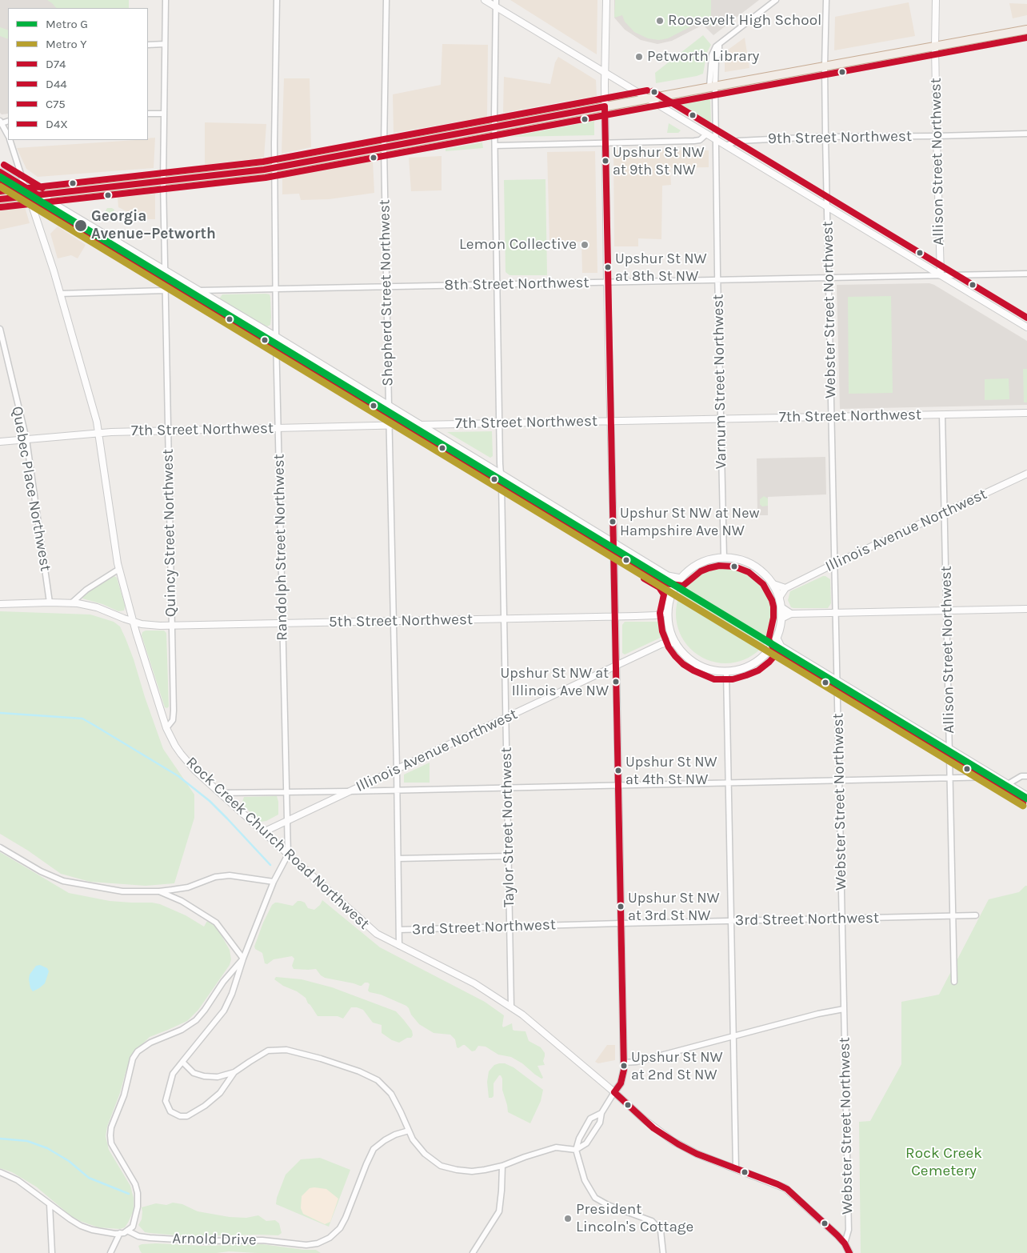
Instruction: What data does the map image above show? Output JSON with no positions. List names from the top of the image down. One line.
{"streets":{"street":["9th Street Northwest","Allison Street Northwest","8th Street Northwest","Shepherd Street Northwest","Webster Street Northwest","Varnum Street Northwest","7th Street Northwest","Quebec Place Northwest","Illinois Avenue Northwest","Quincy Street Northwest","Randolph Street Northwest","5th Street Northwest","Taylor Street Northwest","Rock Creek Church Road Northwest","3rd Street Northwest","Arnold Drive"]},"crossings":[["9th Street Northwest","Allison Street Northwest"],["9th Street Northwest","Webster Street Northwest"],["Allison Street Northwest","8th Street Northwest"],["Allison Street Northwest","7th Street Northwest"],["Allison Street Northwest","Illinois Avenue Northwest"],["Allison Street Northwest","3rd Street Northwest"],["8th Street Northwest","Shepherd Street Northwest"],["8th Street Northwest","Webster Street Northwest"],["8th Street Northwest","Varnum Street Northwest"],["8th Street Northwest","Randolph Street Northwest"],["8th Street Northwest","Taylor Street Northwest"],["Shepherd Street Northwest","7th Street Northwest"],["Shepherd Street Northwest","Illinois Avenue Northwest"],["Shepherd Street Northwest","5th Street Northwest"],["Shepherd Street Northwest","Rock Creek Church Road Northwest"],["Shepherd Street Northwest","3rd Street Northwest"],["Webster Street Northwest","7th Street Northwest"],["Webster Street Northwest","Illinois Avenue Northwest"],["Webster Street Northwest","Rock Creek Church Road Northwest"],["Webster Street Northwest","3rd Street Northwest"],["Varnum Street Northwest","7th Street Northwest"],["Varnum Street Northwest","Illinois Avenue Northwest"],["Varnum Street Northwest","5th Street Northwest"],["7th Street Northwest","Quebec Place Northwest"],["7th Street Northwest","Quincy Street Northwest"],["7th Street Northwest","Randolph Street Northwest"],["7th Street Northwest","Taylor Street Northwest"],["7th Street Northwest","Rock Creek Church Road Northwest"],["Quebec Place Northwest","5th Street Northwest"],["Illinois Avenue Northwest","Randolph Street Northwest"],["Illinois Avenue Northwest","5th Street Northwest"],["Illinois Avenue Northwest","Taylor Street Northwest"],["Illinois Avenue Northwest","Rock Creek Church Road Northwest"],["Quincy Street Northwest","5th Street Northwest"],["Quincy Street Northwest","Rock Creek Church Road Northwest"],["Randolph Street Northwest","5th Street Northwest"],["Randolph Street Northwest","Rock Creek Church Road Northwest"],["5th Street Northwest","Taylor Street Northwest"],["5th Street Northwest","Rock Creek Church Road Northwest"],["Taylor Street Northwest","Rock Creek Church Road Northwest"],["Taylor Street Northwest","3rd Street Northwest"]],"parks":["Rock Creek Cemetery"],"places":["Roosevelt High School","Petworth Library","Upshur St NW at 9th St NW","Georgia Avenue–Petworth","Lemon Collective","Upshur St NW at 8th St NW","Upshur St NW at New Hampshire Ave NW","Upshur St NW at Illinois Ave NW","Upshur St NW at 4th St NW","Upshur St NW at 3rd St NW","Upshur St NW at 2nd St NW","President Lincoln's Cottage"],"lines":["transit line D4X","transit line C75","transit line D74","metro line G","transit line D44","metro line Y"],"legend":["Metro G","Metro Y","D74","D44","C75","D4X"]}
